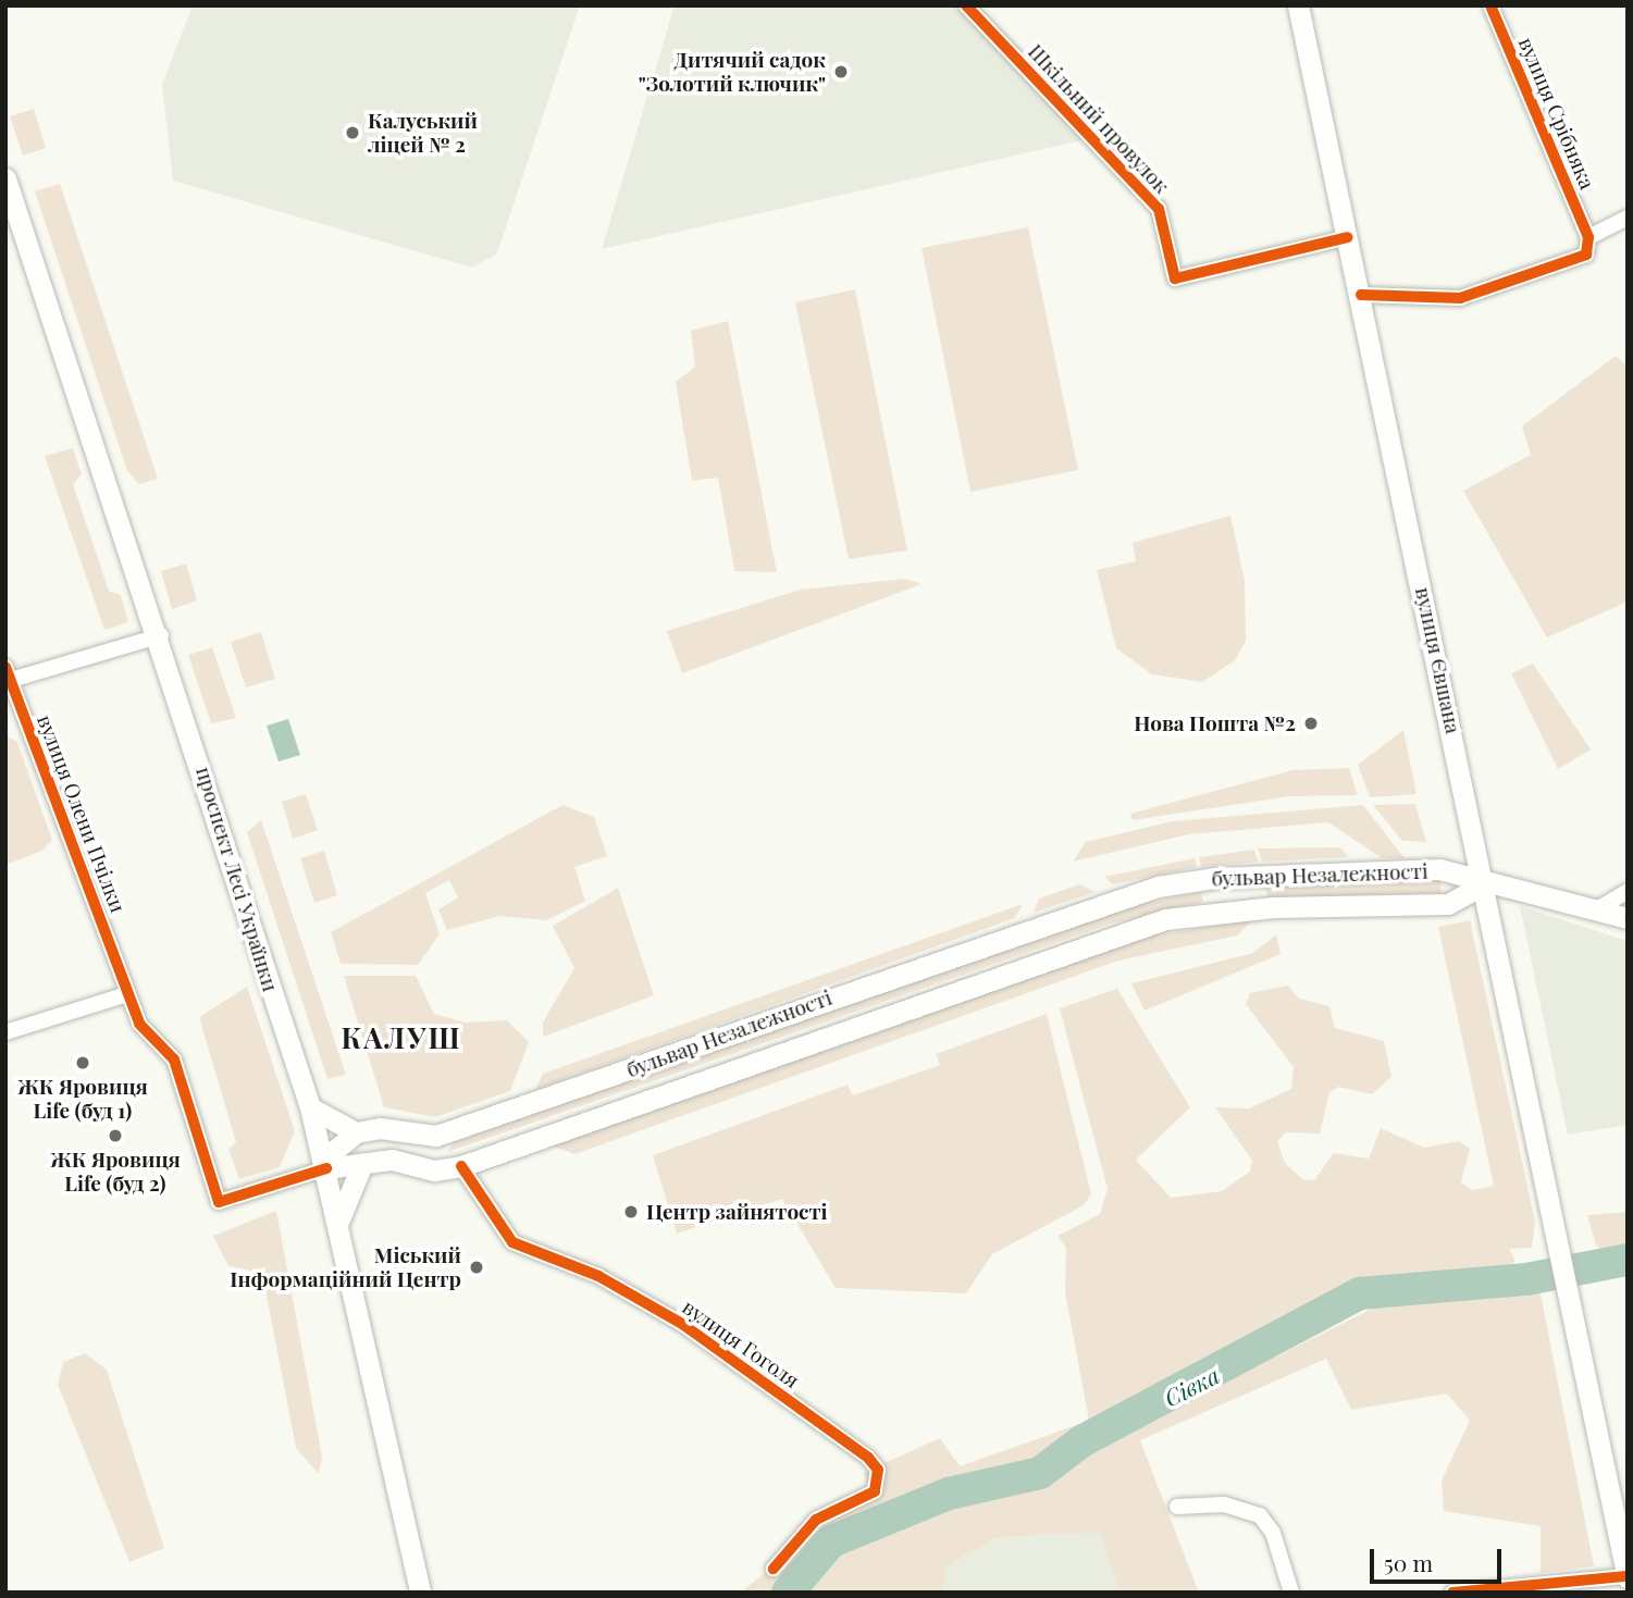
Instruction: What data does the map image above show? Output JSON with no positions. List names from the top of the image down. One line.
{"streets":{"main road":["вулиця Євшана","бульвар Незалежності","проспект Лесі Українки"],"street":["вулиця Срібняка","Шкільний провулок","вулиця Олени Пчілки","вулиця Гоголя"]},"crossings":[["Шкільний провулок","вулиця Євшана"],["вулиця Євшана","бульвар Незалежності"],["вулиця Олени Пчілки","бульвар Незалежності"],["вулиця Олени Пчілки","проспект Лесі Українки"],["бульвар Незалежності","проспект Лесі Українки"],["бульвар Незалежності","вулиця Гоголя"]],"districts":["КАЛУШ"],"water":["Сівка"],"places":["Дитячий садок \"Золотий ключик\"","Калуський ліцей № 2","Нова Пошта №2","ЖК Яровиця Life (буд 1)","ЖК Яровиця Life (буд 2)","Центр зайнятості","Міський Інформаційний Центр"],"scale_bar":"50 m"}
